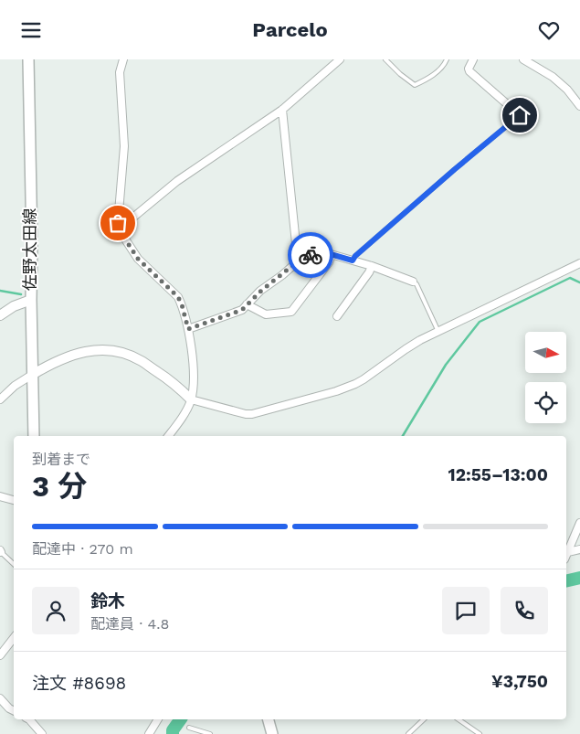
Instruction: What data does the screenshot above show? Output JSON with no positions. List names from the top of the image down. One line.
{"streets":{"main road":["佐野太田線"]},"north":"right","page":{"header":"Parcelo","heading":["3 分","到着まで","12:55–13:00"],"panel":["鈴木","配達員 · 4.8","注文 #8698","¥3,750"],"bar":"配達中 · 270 m"}}
